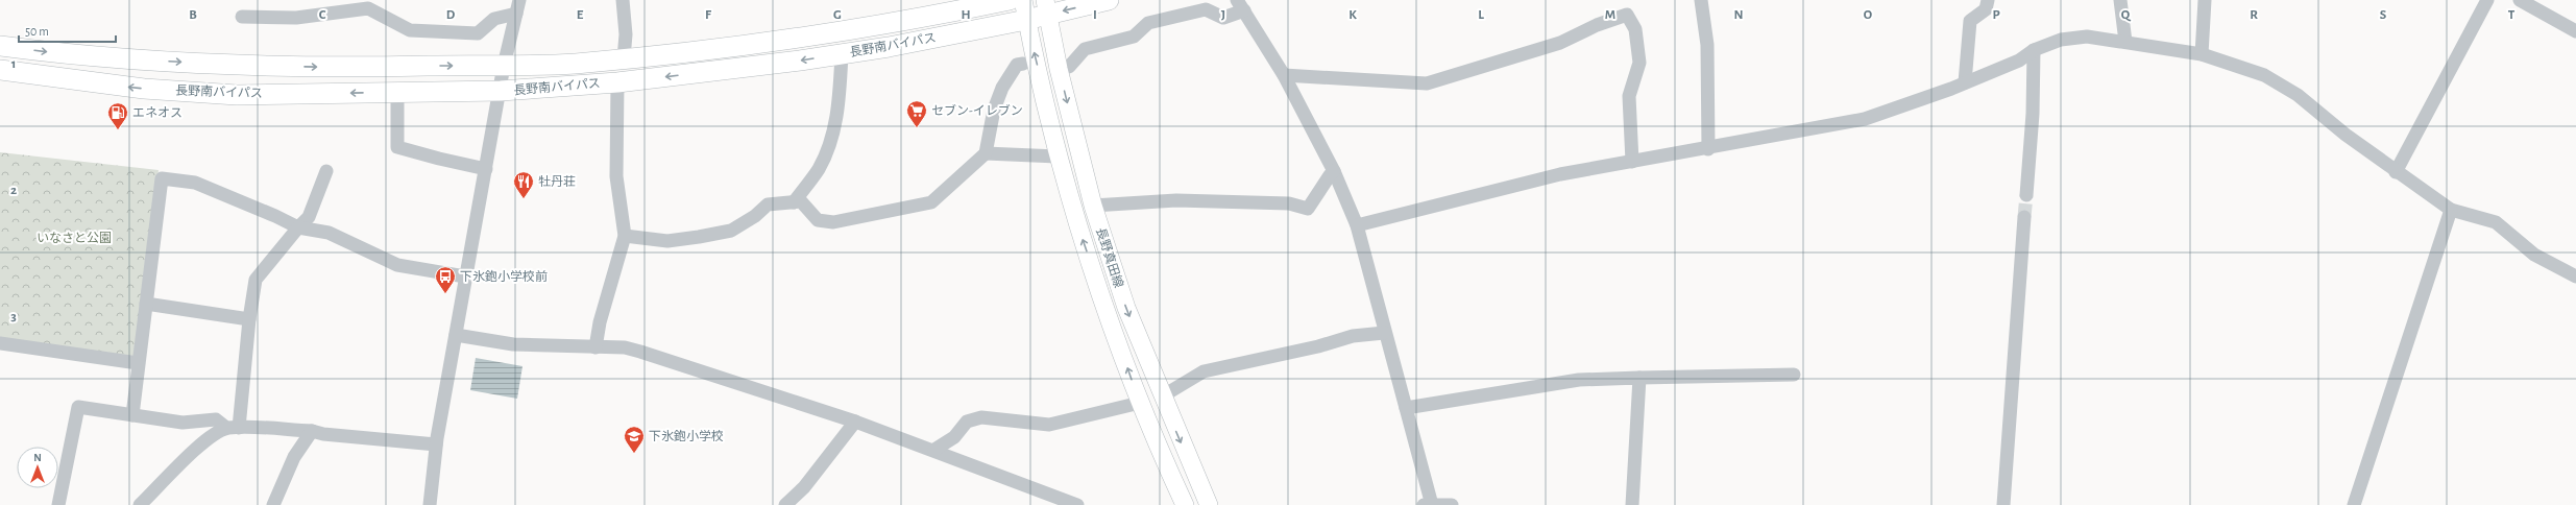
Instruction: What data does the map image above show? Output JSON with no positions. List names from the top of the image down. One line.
{"streets":{"highway":["長野南バイパス"],"main road":["長野真田線"]},"crossings":[["長野南バイパス","長野真田線"]],"parks":["いなさと公園"],"places":{"supermarket":["セブン-イレブン"],"fuel station":["エネオス"],"restaurant":["牡丹荘"],"bus stop":["下氷鉋小学校前"],"school or university":["下氷鉋小学校"]},"scale_bar":"50 m","north":"top","grid":{"columns":["B","C","D","E","F","G","H","I","J","K","L","M","N","O","P","Q","R","S","T"],"rows":["1","2","3"]}}
